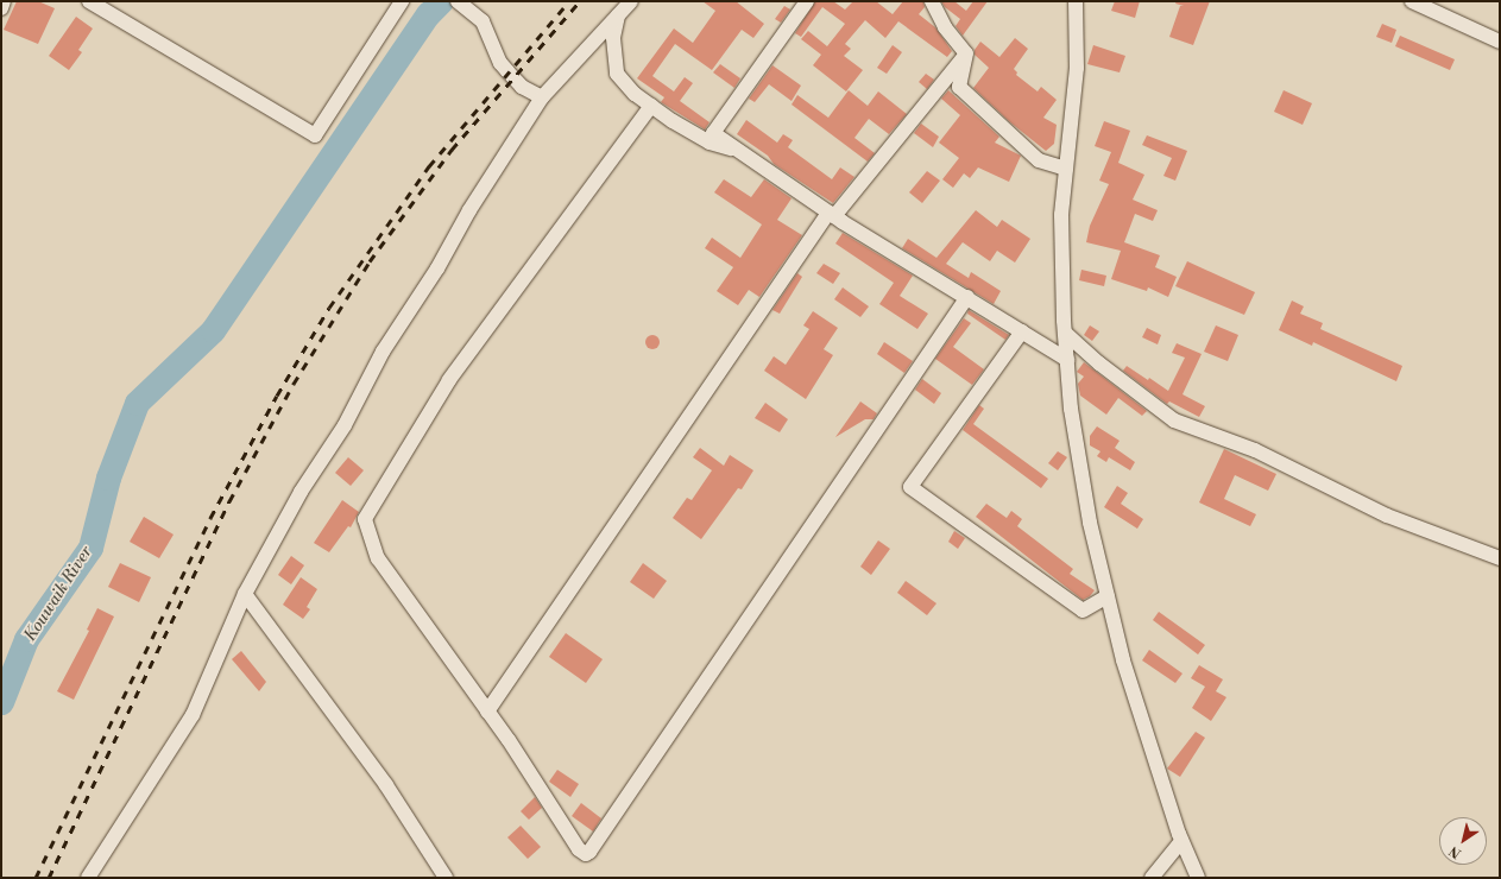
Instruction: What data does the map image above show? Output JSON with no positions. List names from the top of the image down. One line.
{"water":["Kouwaik River"],"north":"bottom left"}
